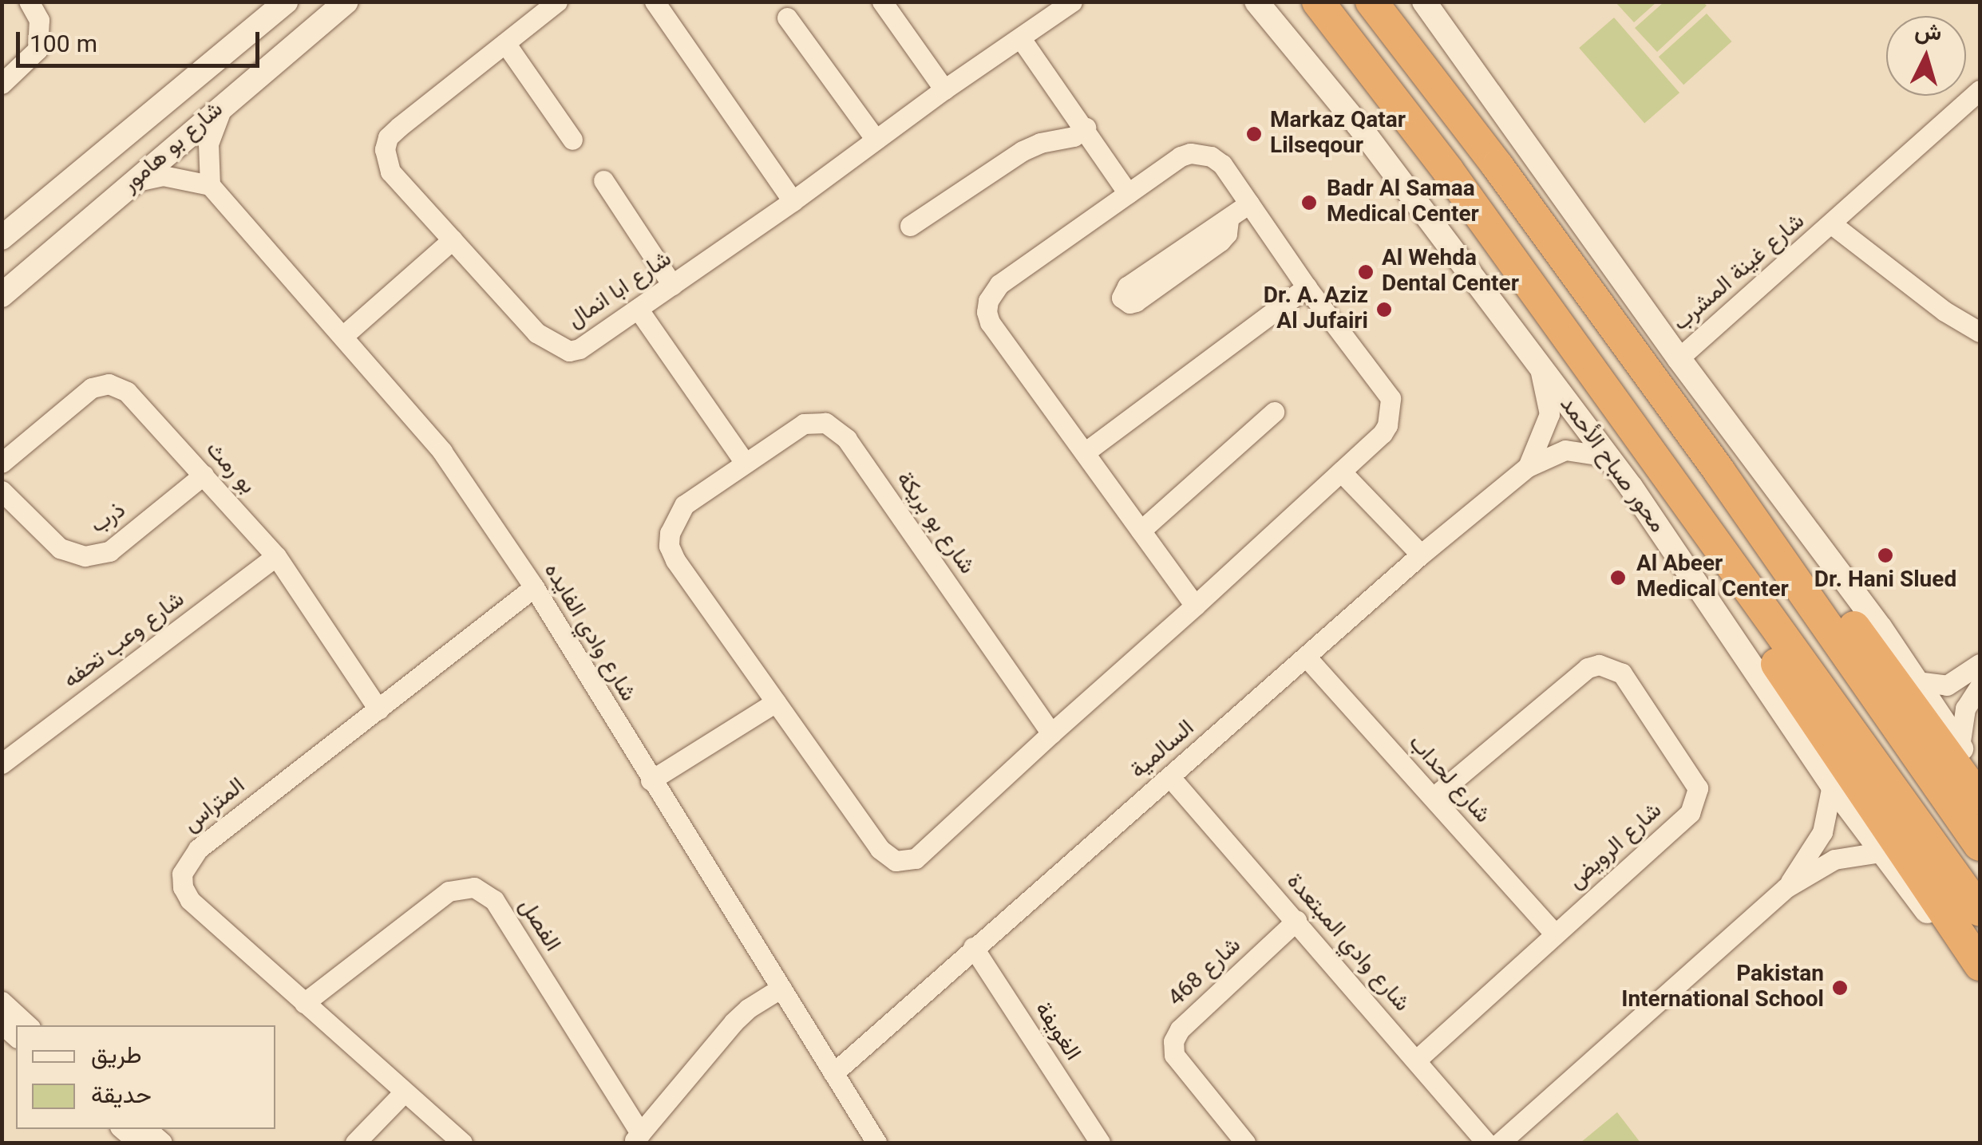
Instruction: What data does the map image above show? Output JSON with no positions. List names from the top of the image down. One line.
{"streets":{"highway":["محور صباح الأحمد"],"street":["شارع بو هامور","شارع غينة المشرب","شارع ابا انمال","بو رمث","ذرب","شارع بو بريكة","شارع وادي الفايده","شارع وعب تحفه","السالمية","شارع لحداب","المتراس","شارع الرويض","الفصل","شارع وادي المبتعدة","شارع 468","الغويفة"]},"crossings":[["محور صباح الأحمد","السالمية"],["بو رمث","ذرب"],["بو رمث","شارع وعب تحفه"],["بو رمث","المتراس"],["شارع وادي الفايده","السالمية"],["شارع وادي الفايده","المتراس"],["السالمية","شارع لحداب"],["السالمية","شارع وادي المبتعدة"],["السالمية","الغويفة"],["شارع لحداب","شارع الرويض"],["المتراس","الفصل"],["شارع الرويض","شارع وادي المبتعدة"],["شارع وادي المبتعدة","شارع 468"]],"places":["Markaz Qatar Lilseqour","Badr Al Samaa Medical Center","Al Wehda Dental Center","Dr. A. Aziz Al Jufairi","Dr. Hani Slued","Al Abeer Medical Center","Pakistan International School"],"legend":["طريق","حديقة"],"scale_bar":"100 m","north":"top"}
